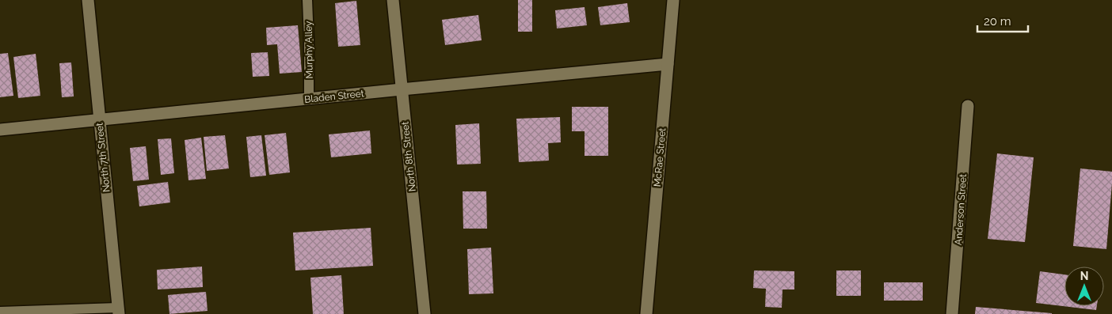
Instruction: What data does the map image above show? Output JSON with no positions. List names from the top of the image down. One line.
{"streets":{"street":["Bladen Street","North 8th Street","North 7th Street","McRae Street","Anderson Street"],"lane":["Murphy Alley"]},"crossings":[["Murphy Alley","Bladen Street"],["Bladen Street","North 8th Street"],["Bladen Street","North 7th Street"],["Bladen Street","McRae Street"]],"scale_bar":"20 m","north":"top"}
